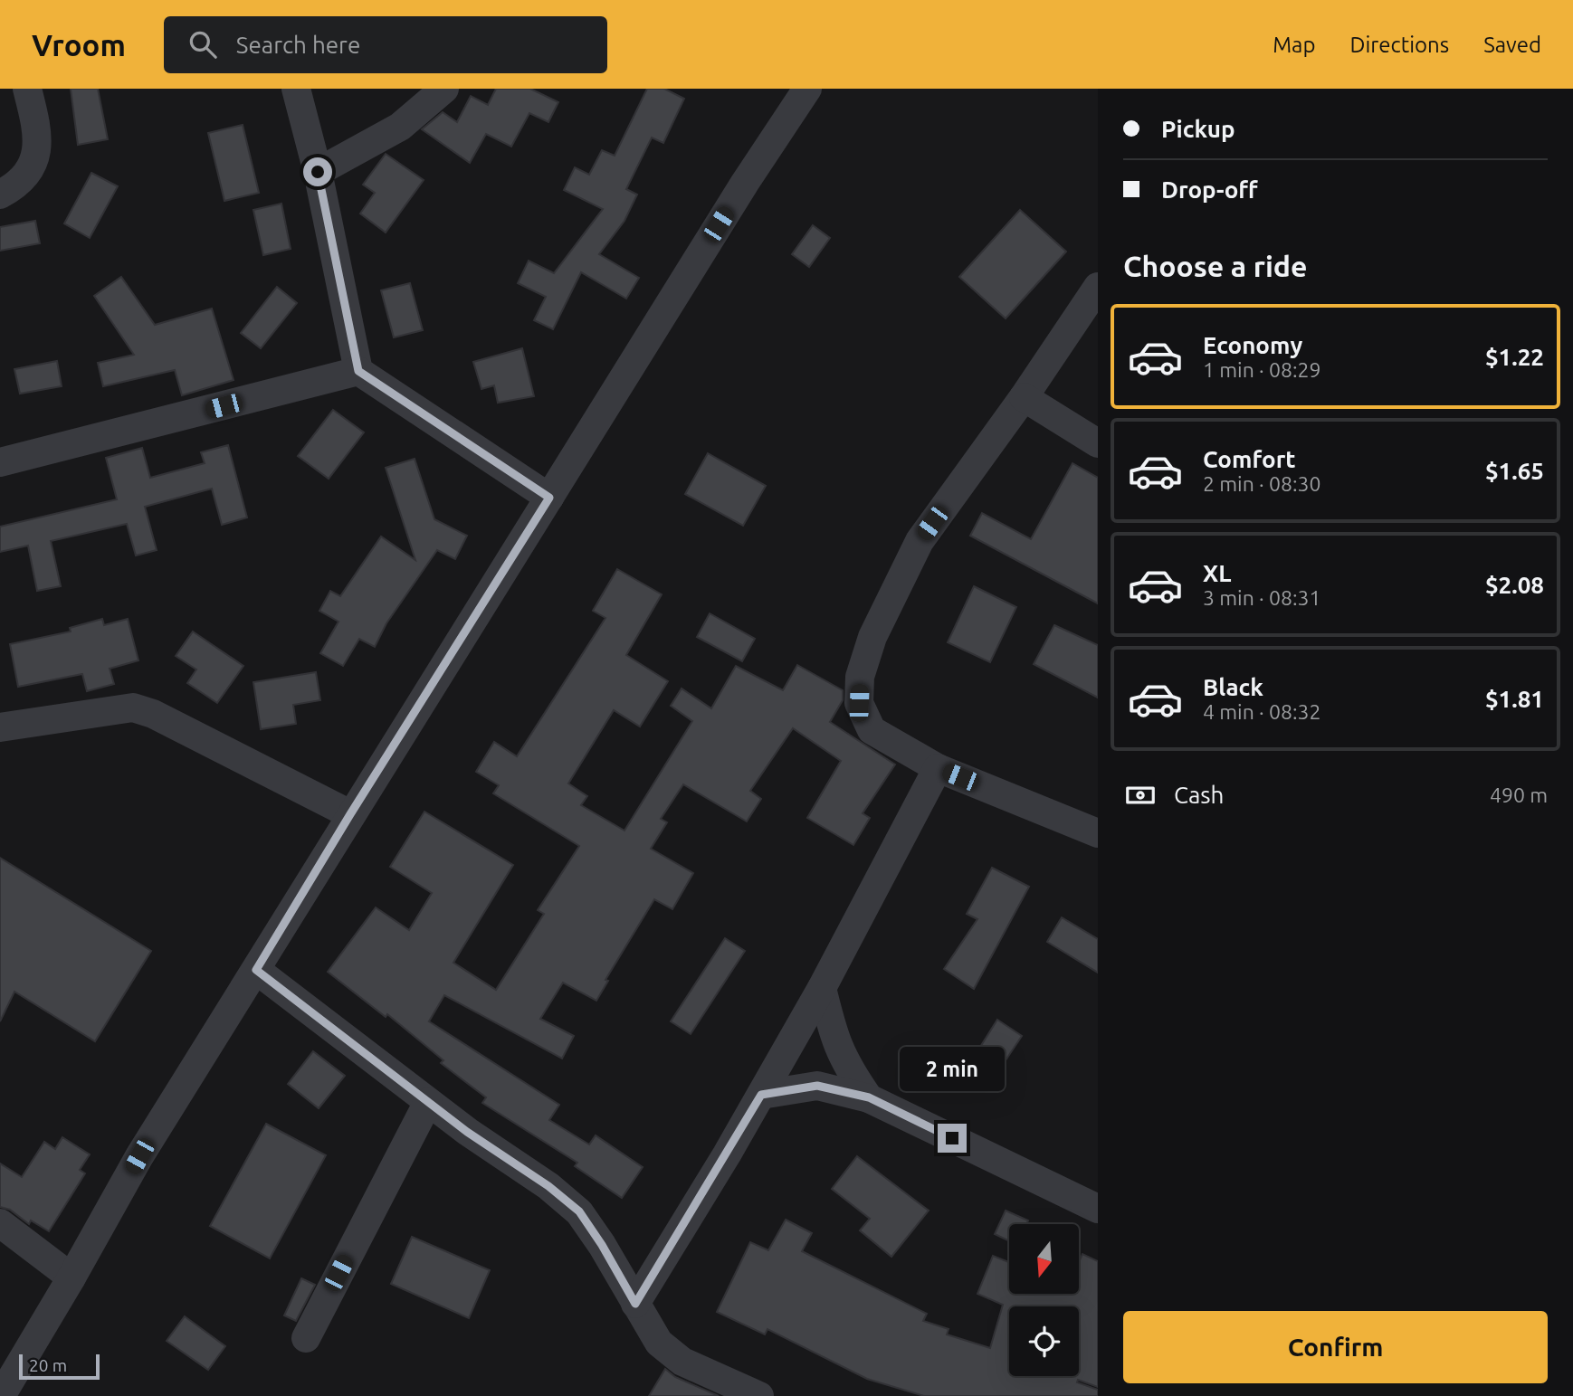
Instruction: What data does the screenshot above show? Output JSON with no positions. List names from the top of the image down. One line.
{"scale_bar":"20 m","north":"bottom","page":{"header":"Vroom","search":"Search here","nav":["Map","Directions","Saved"],"banner":["Pickup","Drop-off"],"heading":"Choose a ride","list":[{"name":"Economy","note":"1 min · 08:29","value":"$1.22"},{"name":"Comfort","note":"2 min · 08:30","value":"$1.65"},{"name":"XL","note":"3 min · 08:31","value":"$2.08"},{"name":"Black","note":"4 min · 08:32","value":"$1.81"}],"pay":["Cash","490 m"],"bubble":"2 min","buttons":"Confirm","scale":"20 m"}}
